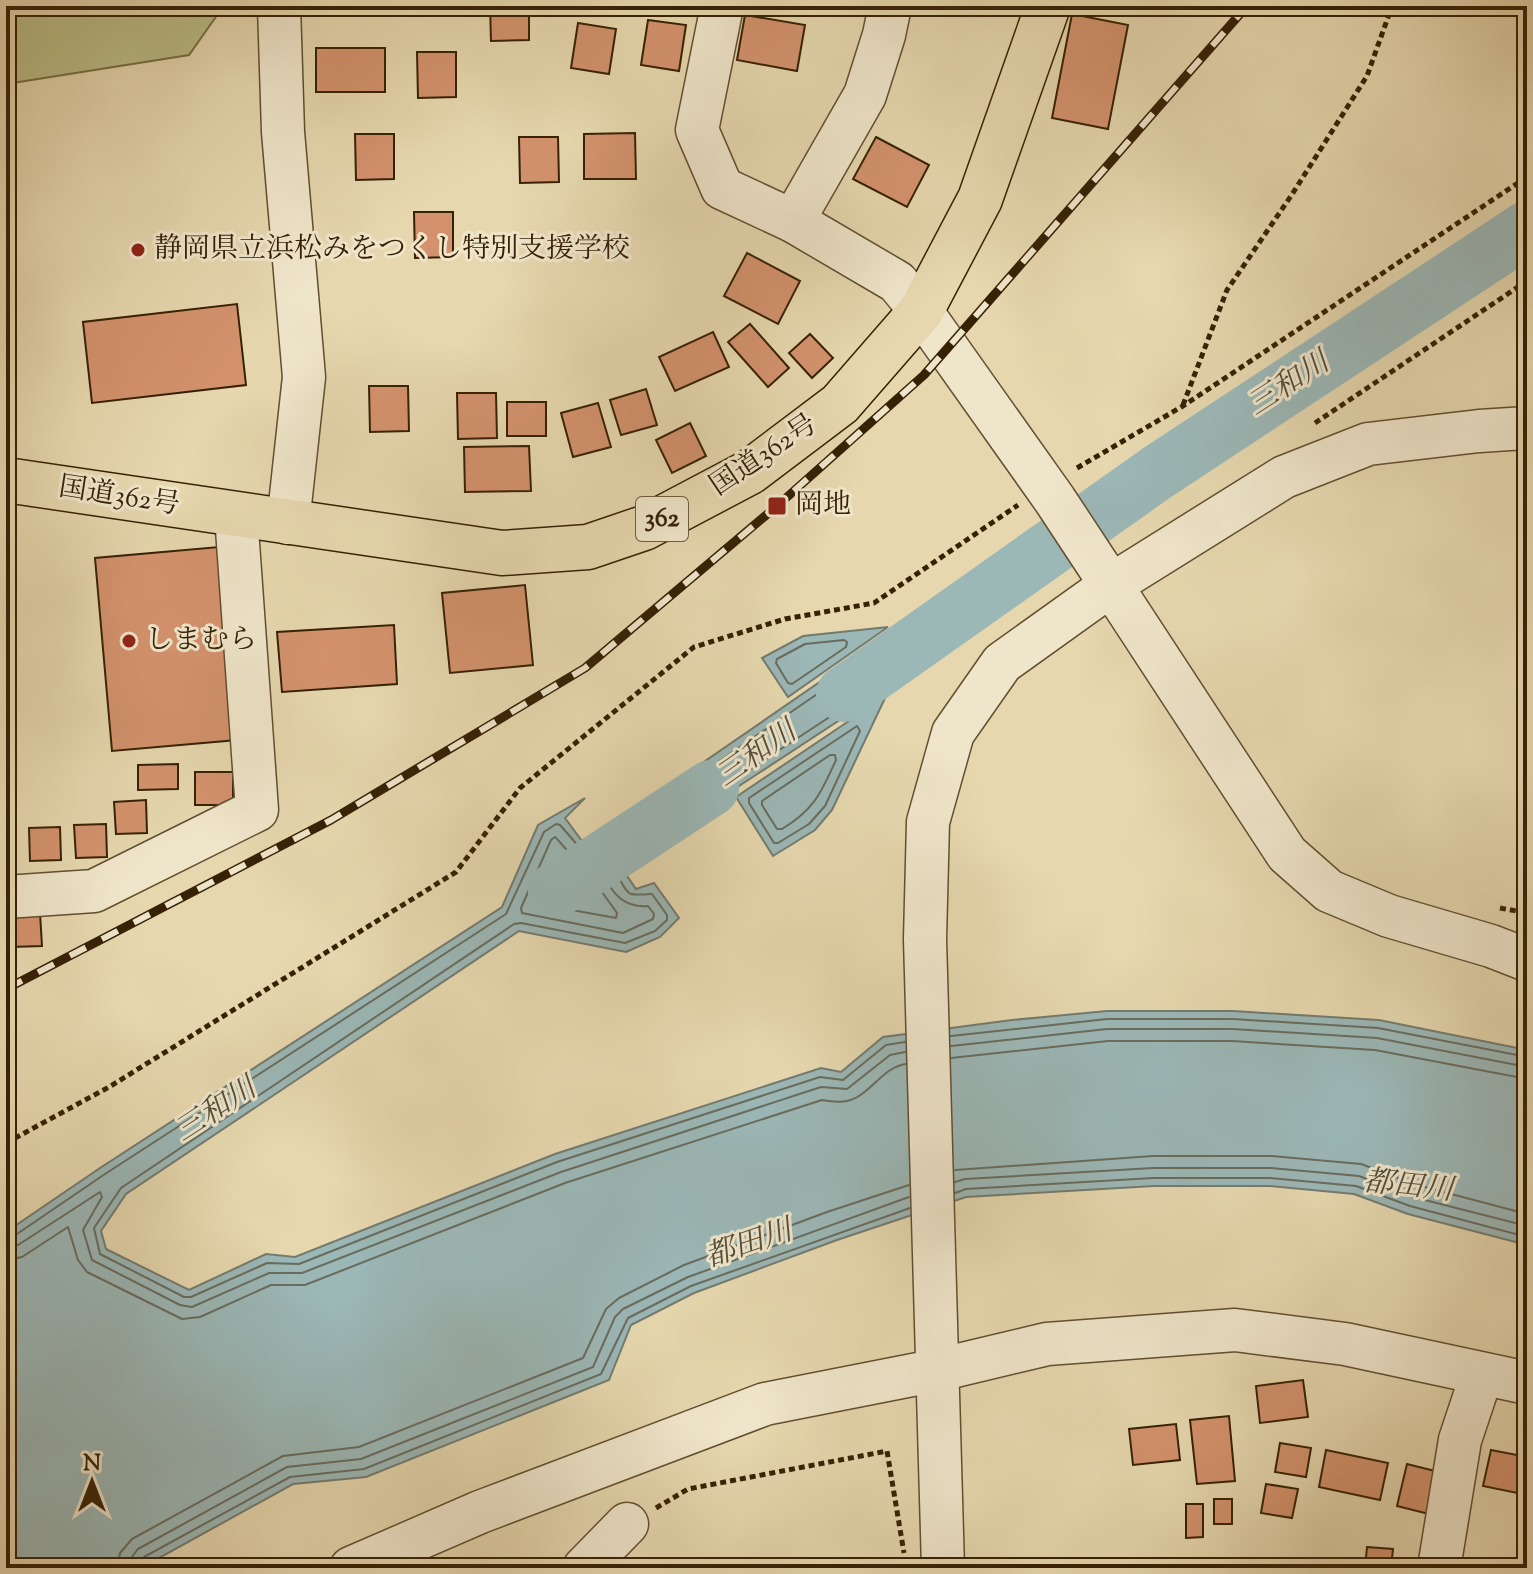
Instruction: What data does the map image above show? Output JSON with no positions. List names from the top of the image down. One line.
{"streets":{"highway":["国道362号","362"]},"water":["三和川","都田川"],"places":{"other":["静岡県立浜松みをつくし特別支援学校","しまむら"],"transit":["岡地"]},"north":"top"}
